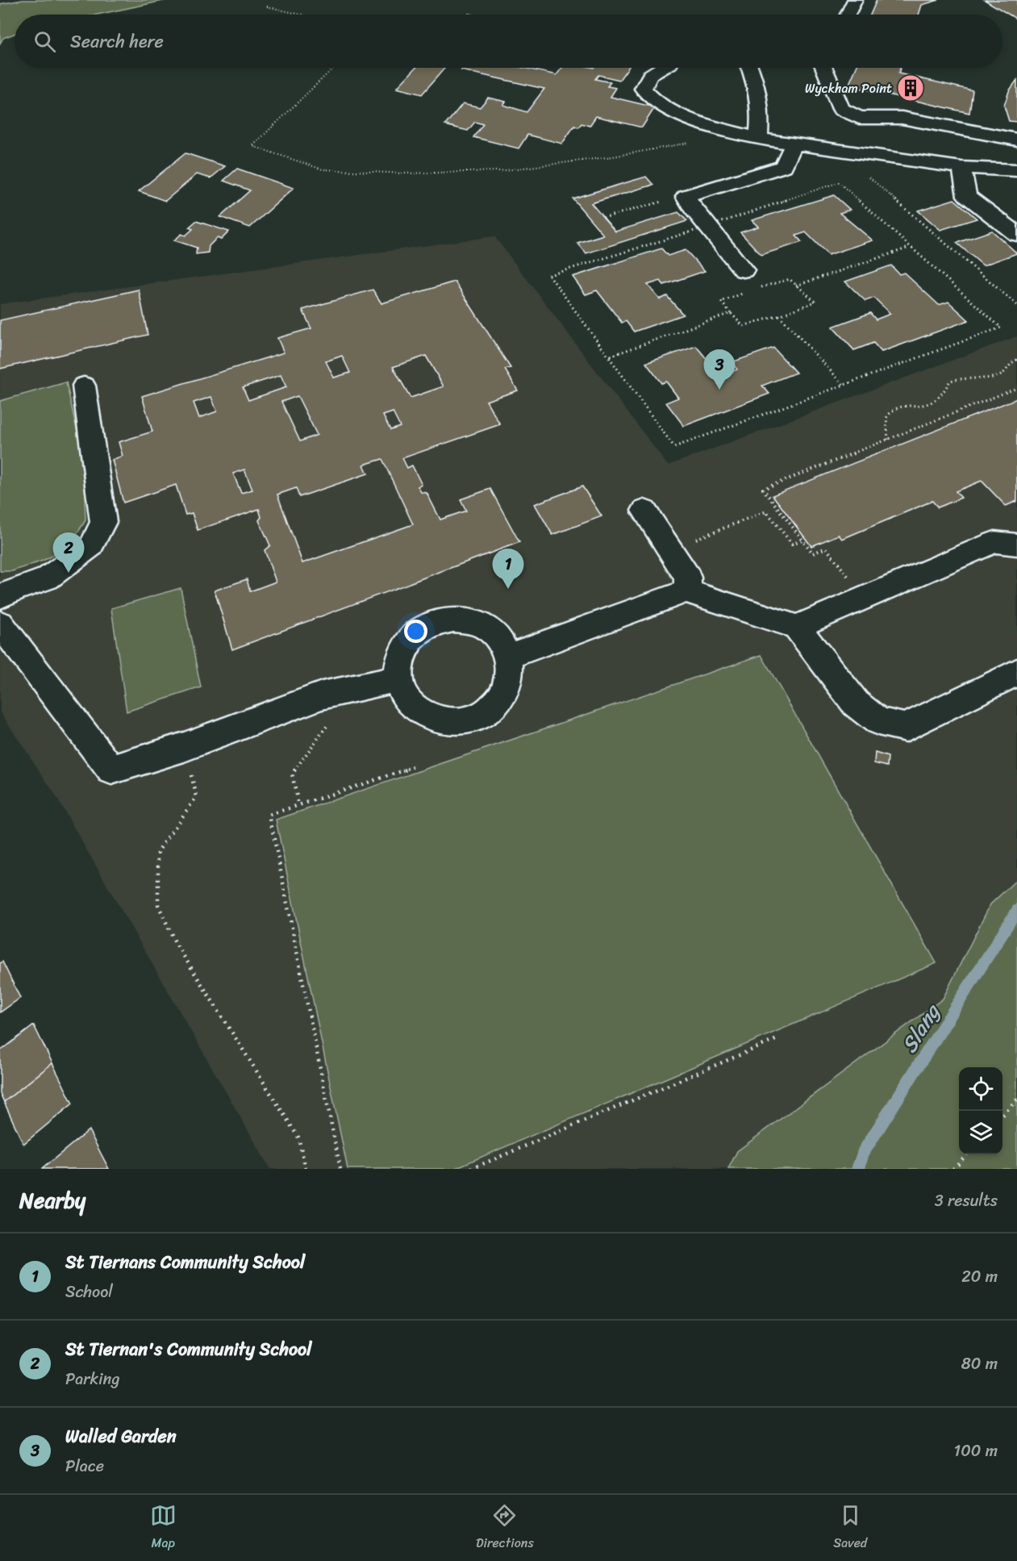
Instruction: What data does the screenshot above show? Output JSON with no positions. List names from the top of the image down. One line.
{"water":["Slang"],"places":{"building":["Wyckham Point"]},"page":{"search":"Search here","pins":["3","2","1"],"heading":["Nearby","3 results"],"list":[{"mark":"1","name":"St Tiernans Community School","note":"School","value":"20 m"},{"mark":"2","name":"St Tiernan's Community School","note":"Parking","value":"80 m"},{"mark":"3","name":"Walled Garden","note":"Place","value":"100 m"}],"nav":["Map","Directions","Saved"]}}
